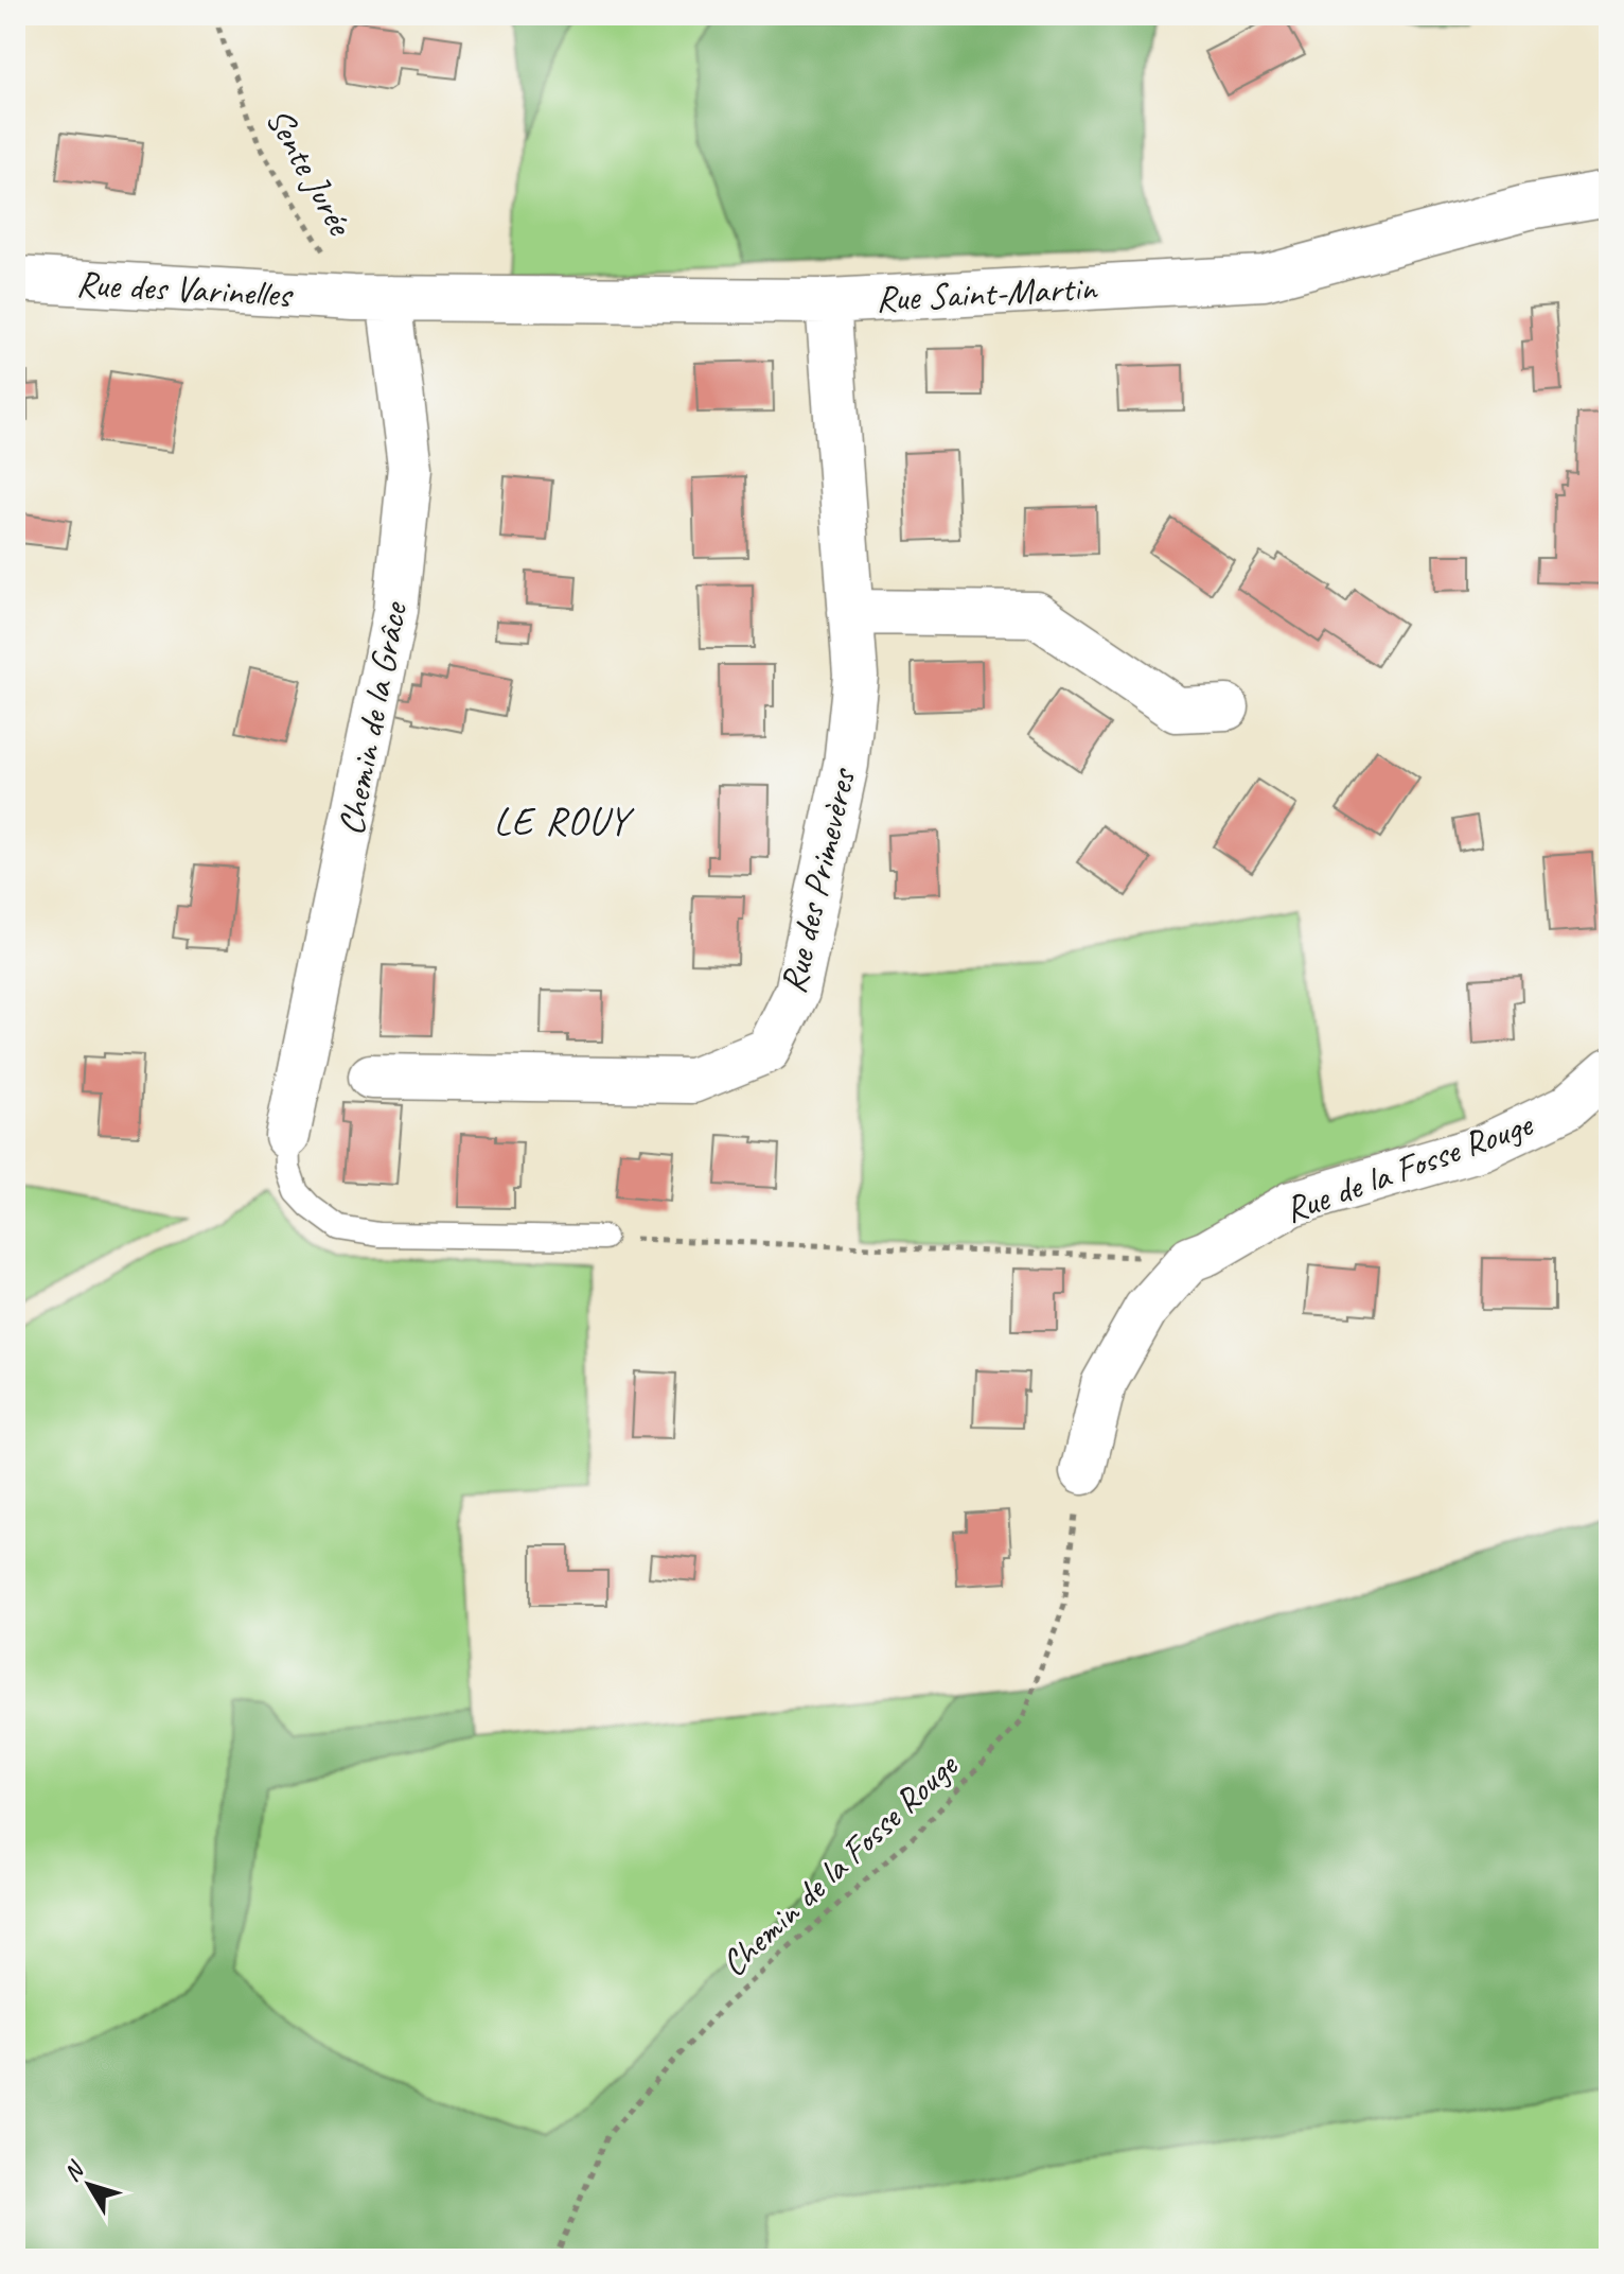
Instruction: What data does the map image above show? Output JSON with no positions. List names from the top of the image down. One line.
{"streets":{"street":["Rue des Varinelles","Rue Saint-Martin","Chemin de la Grâce","Rue des Primevères","Rue de la Fosse Rouge"],"path":["Sente Jurée","Chemin de la Fosse Rouge"]},"crossings":[["Sente Jurée","Rue des Varinelles"],["Sente Jurée","Rue Saint-Martin"],["Sente Jurée","Chemin de la Grâce"],["Rue des Varinelles","Rue Saint-Martin"],["Rue des Varinelles","Chemin de la Grâce"],["Rue Saint-Martin","Chemin de la Grâce"],["Rue Saint-Martin","Rue des Primevères"],["Rue de la Fosse Rouge","Chemin de la Fosse Rouge"]],"districts":["LE ROUY"],"north":"top left"}
